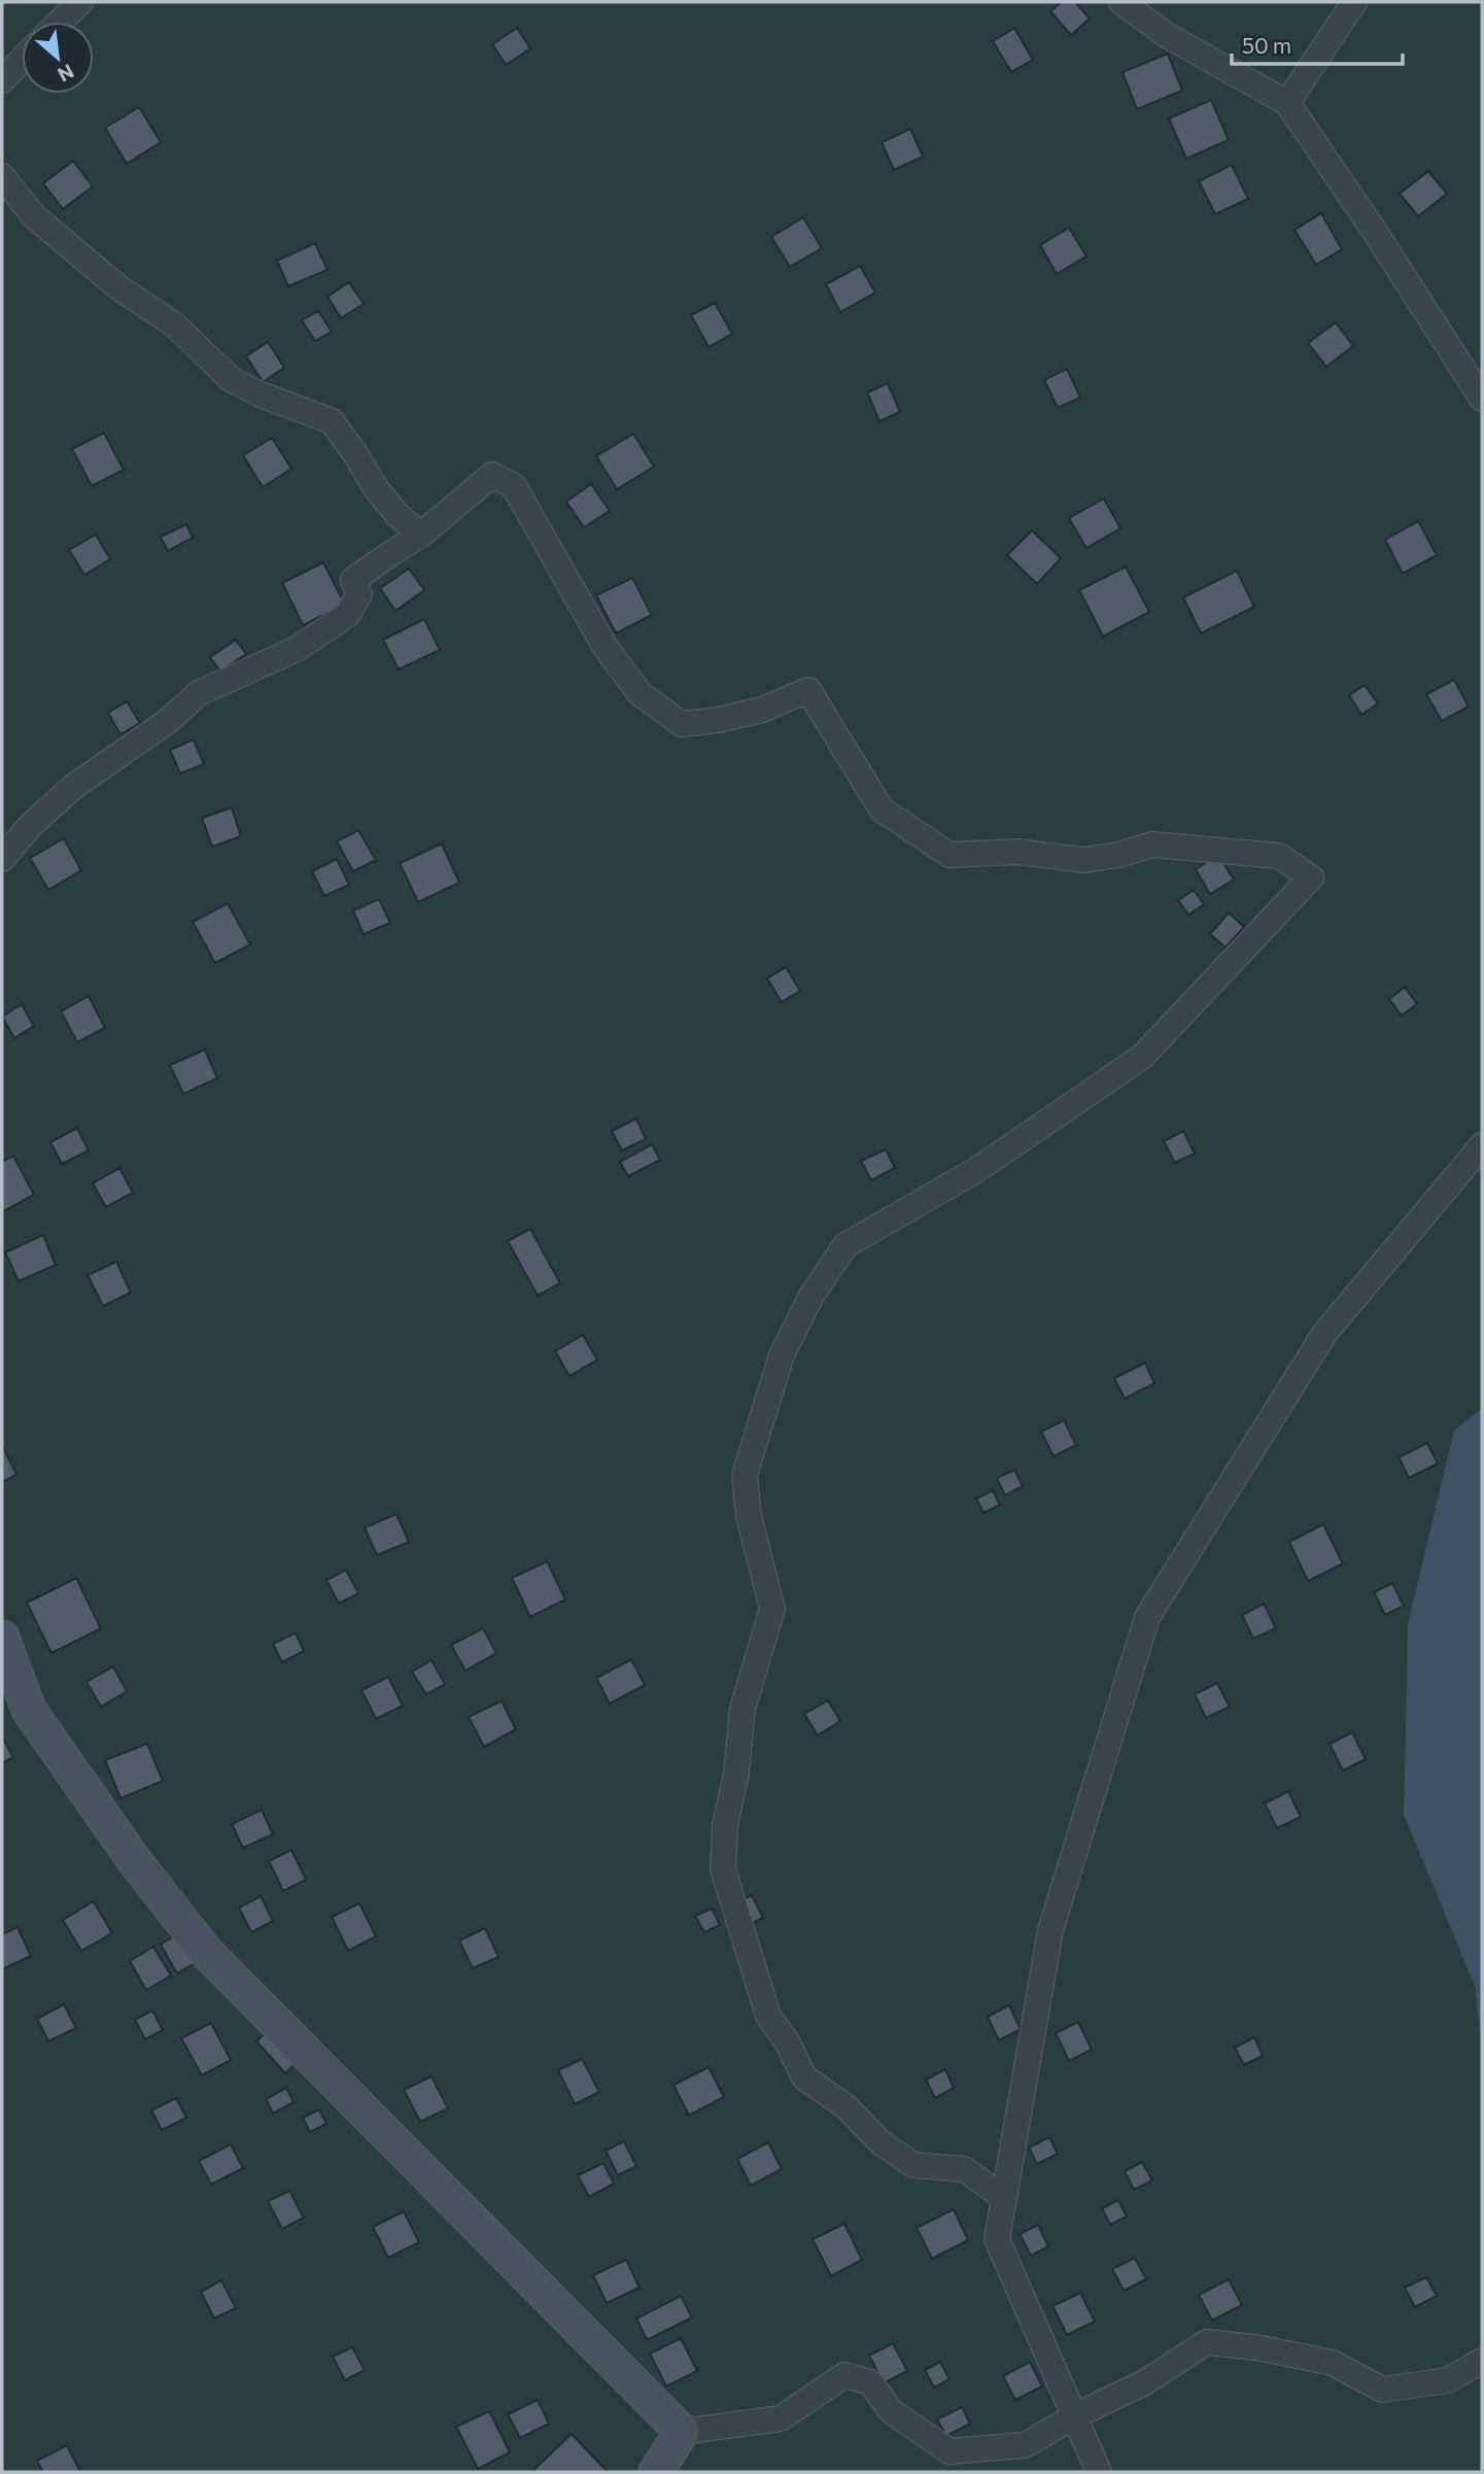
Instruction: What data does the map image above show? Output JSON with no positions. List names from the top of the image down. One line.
{"scale_bar":"50 m","north":"bottom right"}
